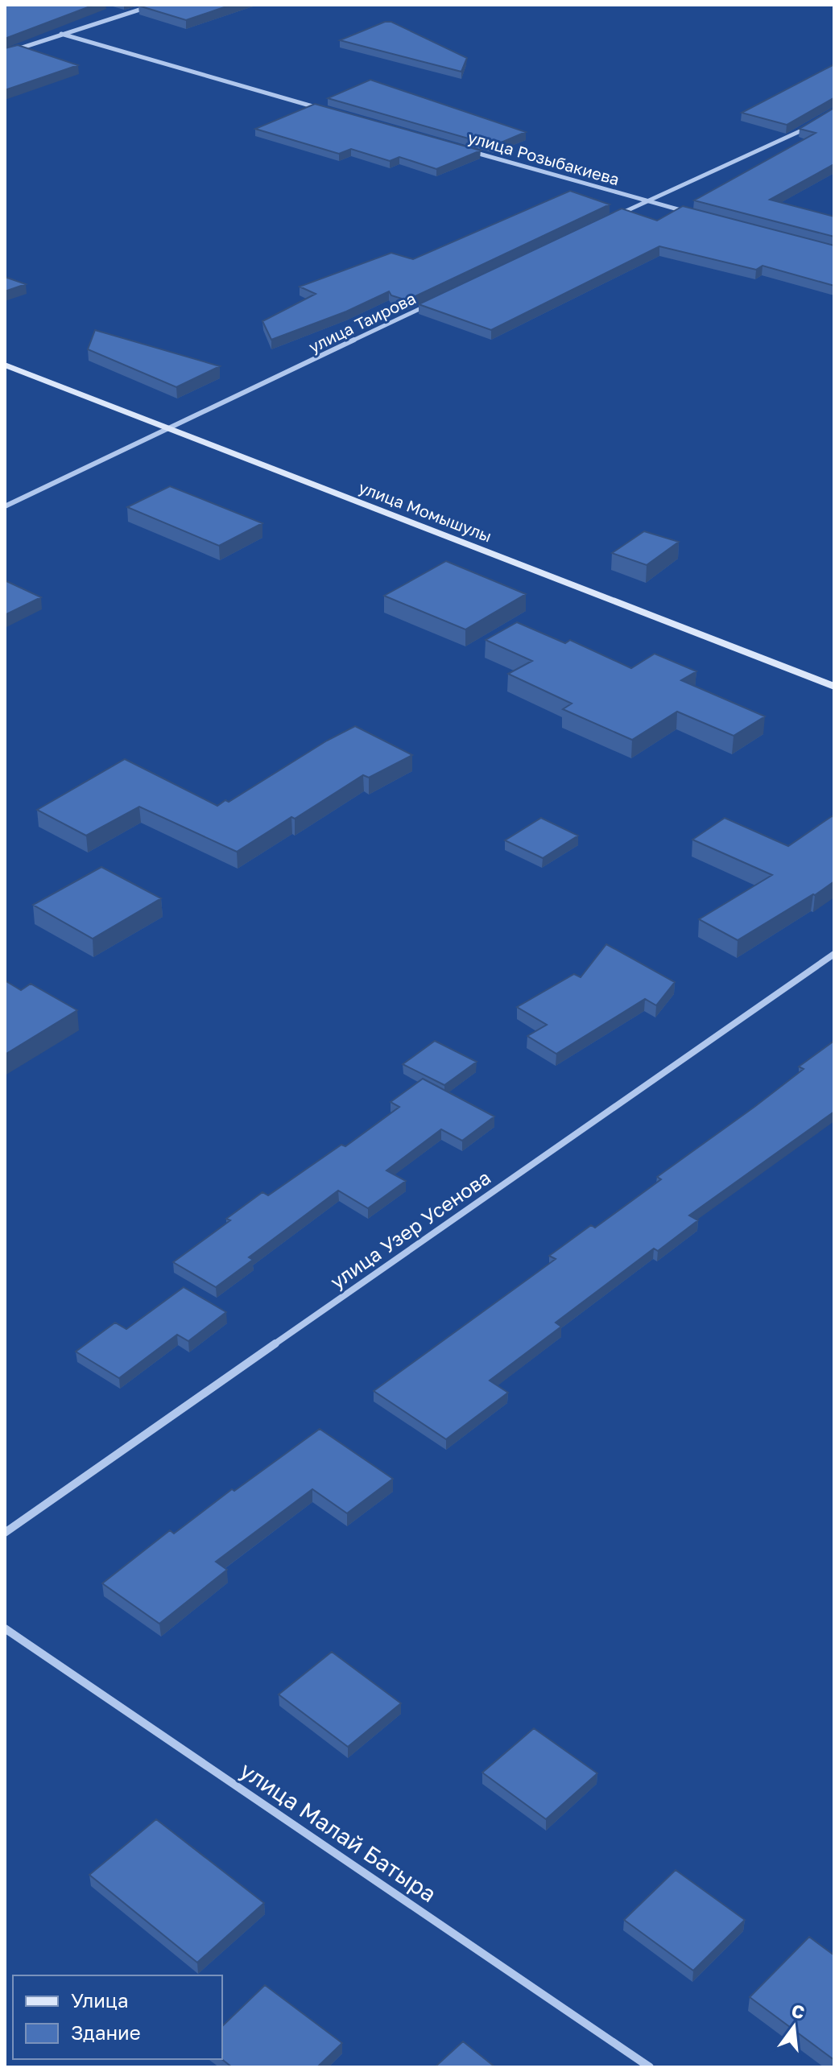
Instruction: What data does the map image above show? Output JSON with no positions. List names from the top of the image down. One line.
{"streets":{"street":["улица Розыбакиева","улица Таирова","улица Момышулы","улица Узер Усенова","улица Малай Батыра"]},"crossings":[["улица Таирова","улица Момышулы"]],"legend":["Улица","Здание"],"north":"top"}
